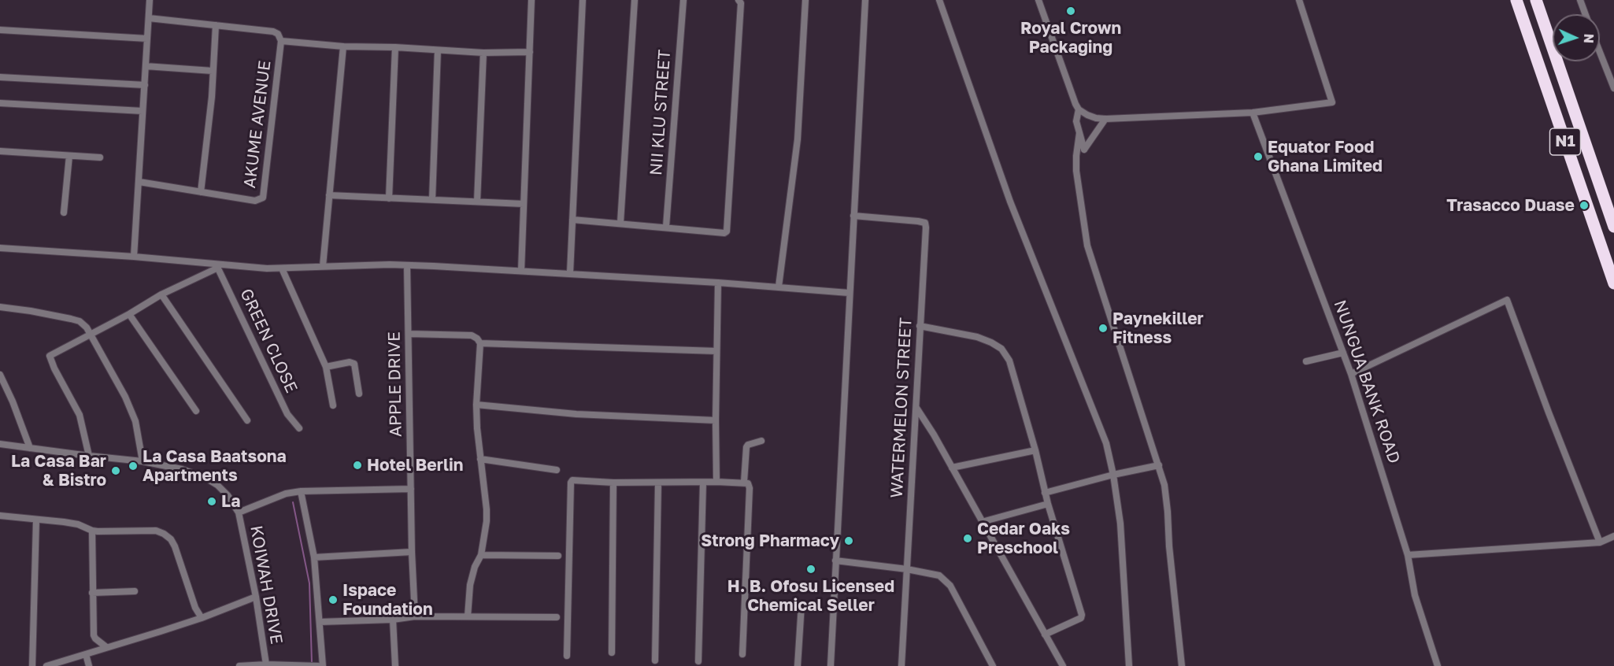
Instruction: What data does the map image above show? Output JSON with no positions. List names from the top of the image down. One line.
{"streets":{"highway":["N1"],"street":["NII KLU STREET","AKUME AVENUE","GREEN CLOSE","NUNGUA BANK ROAD","APPLE DRIVE","WATERMELON STREET","KOIWAH DRIVE"]},"places":["Royal Crown Packaging","Equator Food Ghana Limited","Trasacco Duase","Paynekiller Fitness","Hotel Berlin","La Casa Baatsona Apartments","La Casa Bar & Bistro","La","Cedar Oaks Preschool","Strong Pharmacy","H. B. Ofosu Licensed Chemical Seller","Ispace Foundation"],"north":"right"}
